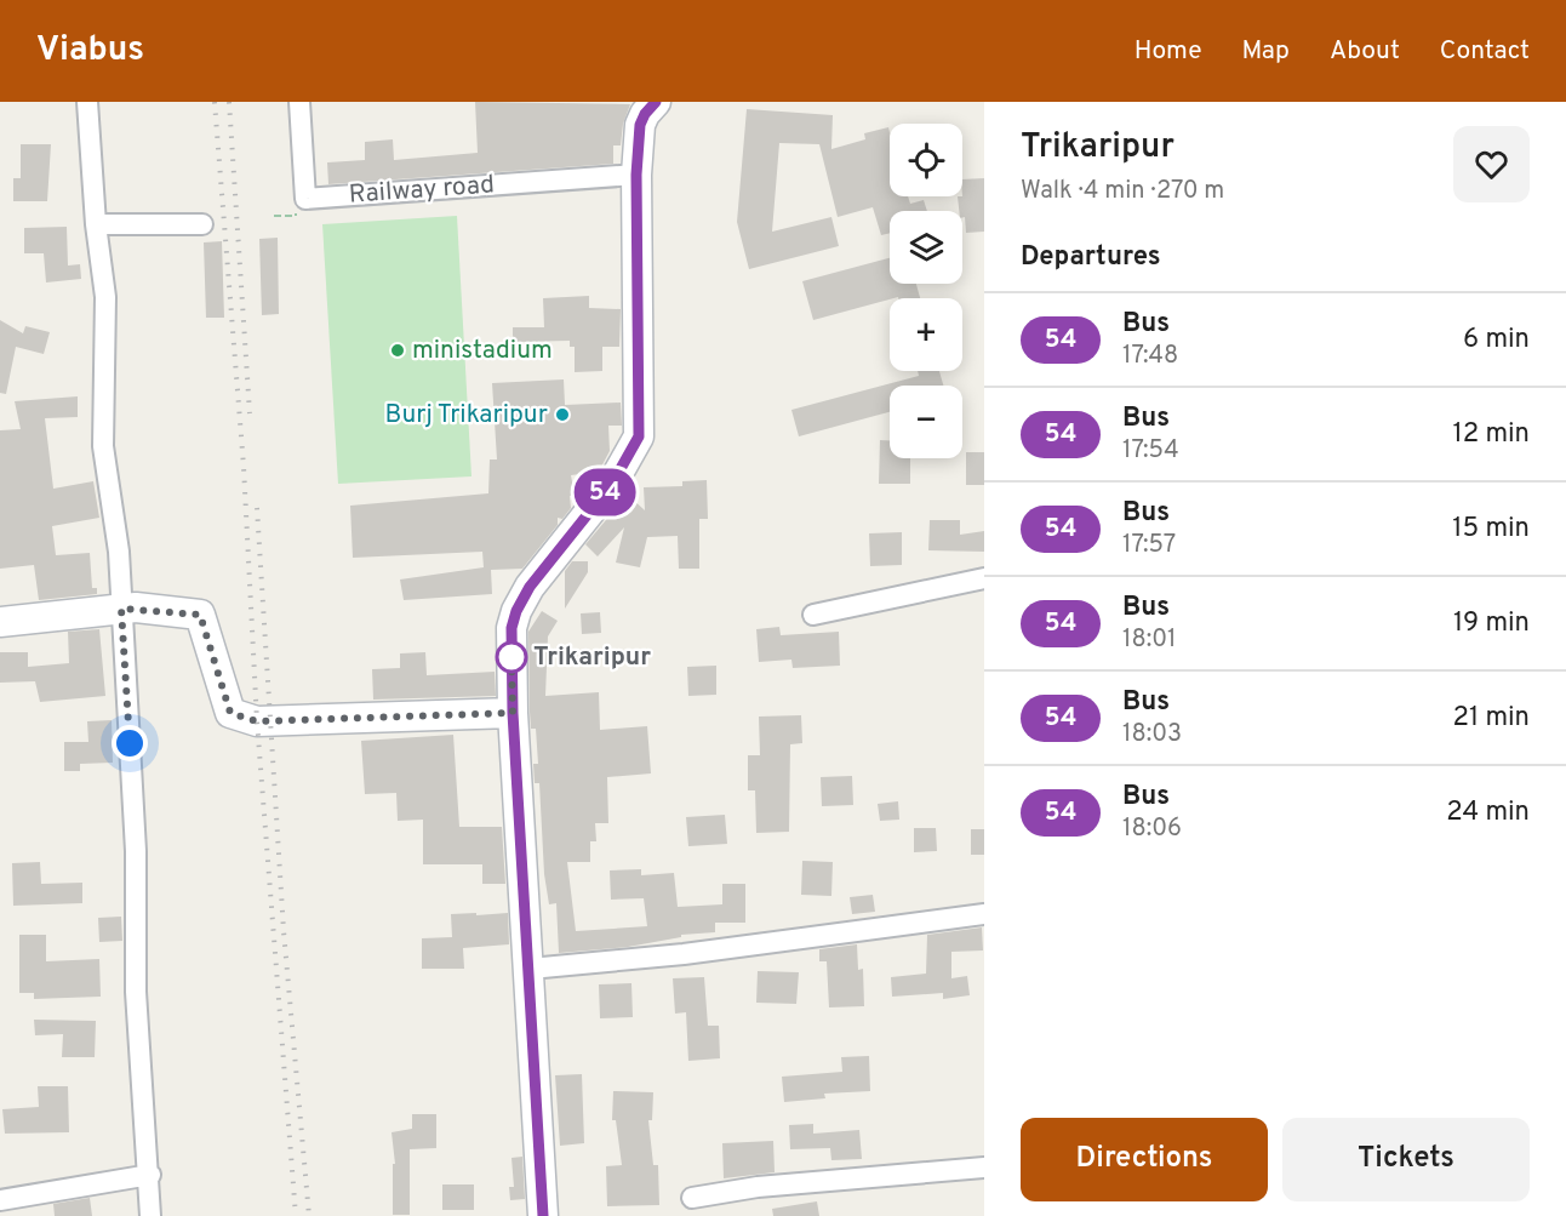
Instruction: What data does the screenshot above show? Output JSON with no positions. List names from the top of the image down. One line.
{"streets":{"street":["Railway road"]},"places":["ministadium","Burj Trikaripur","Trikaripur"],"lines":["bus line 54"],"page":{"header":"Viabus","nav":["Home","Map","About","Contact"],"on_map":"54","heading":[["Trikaripur","Walk · 4 min · 270 m"],"Departures"],"map_buttons":["+","−"],"list":[{"mark":"54","name":"Bus","note":"17:48","value":"6 min"},{"mark":"54","name":"Bus","note":"17:54","value":"12 min"},{"mark":"54","name":"Bus","note":"17:57","value":"15 min"},{"mark":"54","name":"Bus","note":"18:01","value":"19 min"},{"mark":"54","name":"Bus","note":"18:03","value":"21 min"},{"mark":"54","name":"Bus","note":"18:06","value":"24 min"}],"buttons":["Directions","Tickets"]}}
